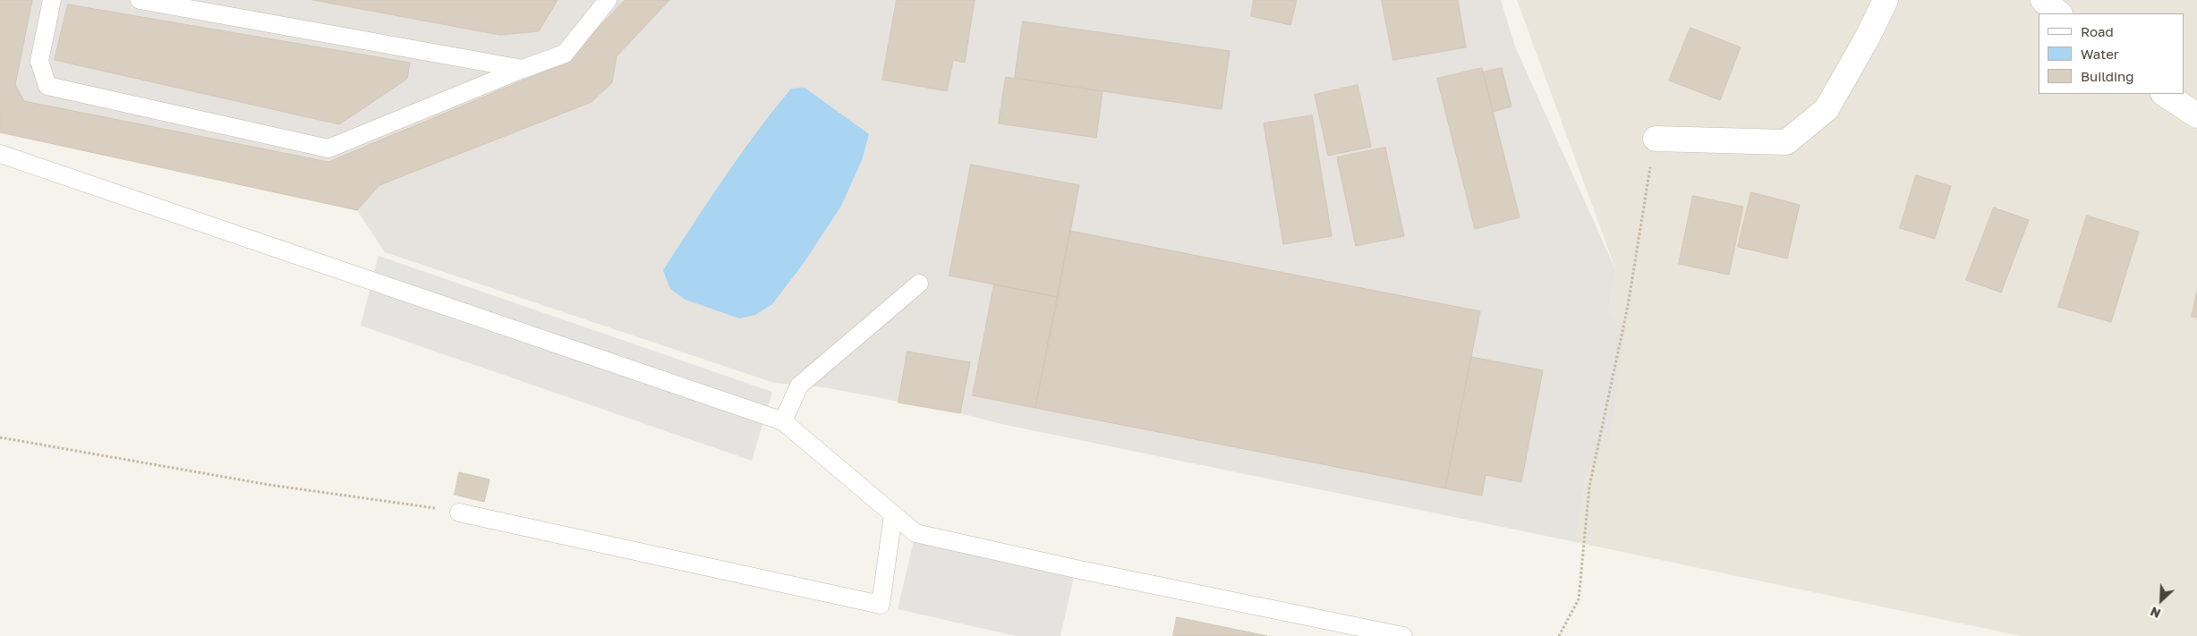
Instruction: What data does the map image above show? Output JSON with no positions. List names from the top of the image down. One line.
{"legend":["Road","Water","Building"],"north":"bottom left"}
